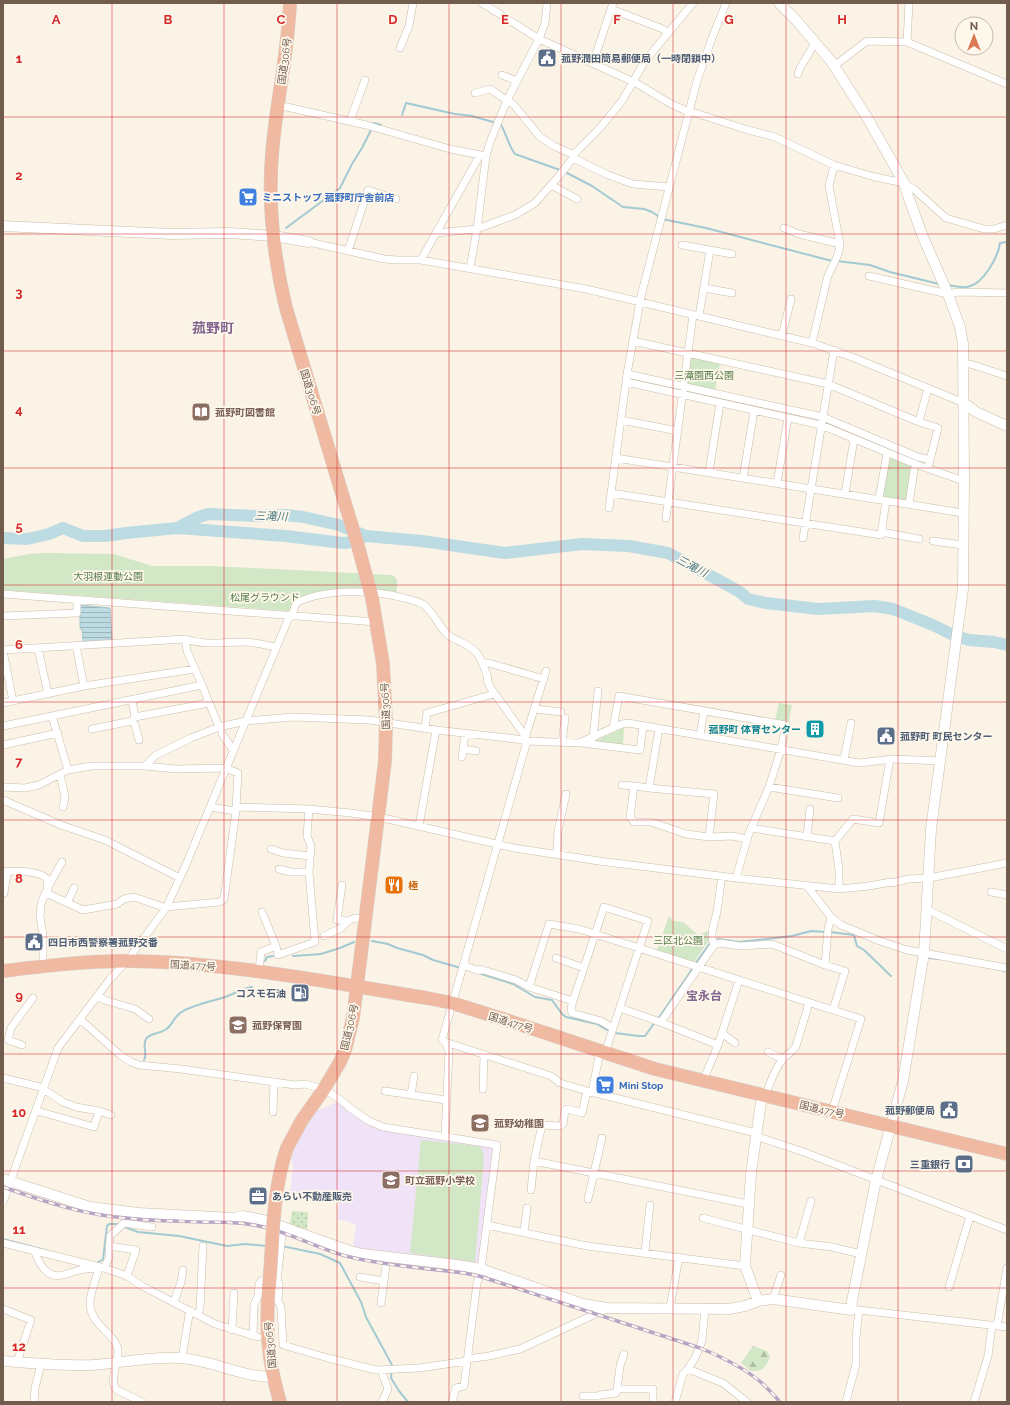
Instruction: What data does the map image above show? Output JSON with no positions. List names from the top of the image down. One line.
{"streets":{"highway":["国道306号","国道477号"]},"crossings":[["国道306号","国道477号"]],"districts":["菰野町","宝永台"],"water":["三滝川"],"parks":["三滝園西公園","大羽根運動公園","松尾グラウンド","三区北公園"],"places":{"public building":["菰野潤田簡易郵便局（一時閉鎖中）","菰野町 町民センター","四日市西警察署菰野交番","菰野郵便局"],"supermarket":["ミニストップ 菰野町庁舎前店","Mini Stop"],"library":["菰野町図書館"],"building":["菰野町 体育センター"],"restaurant":["極"],"fuel station":["コスモ石油"],"school or university":["菰野保育園","菰野幼稚園","町立菰野小学校"],"bank":["三重銀行"],"office":["あらい不動産販売"]},"north":"top","grid":{"columns":["A","B","C","D","E","F","G","H"],"rows":["1","2","3","4","5","6","7","8","9","10","11","12"]}}
